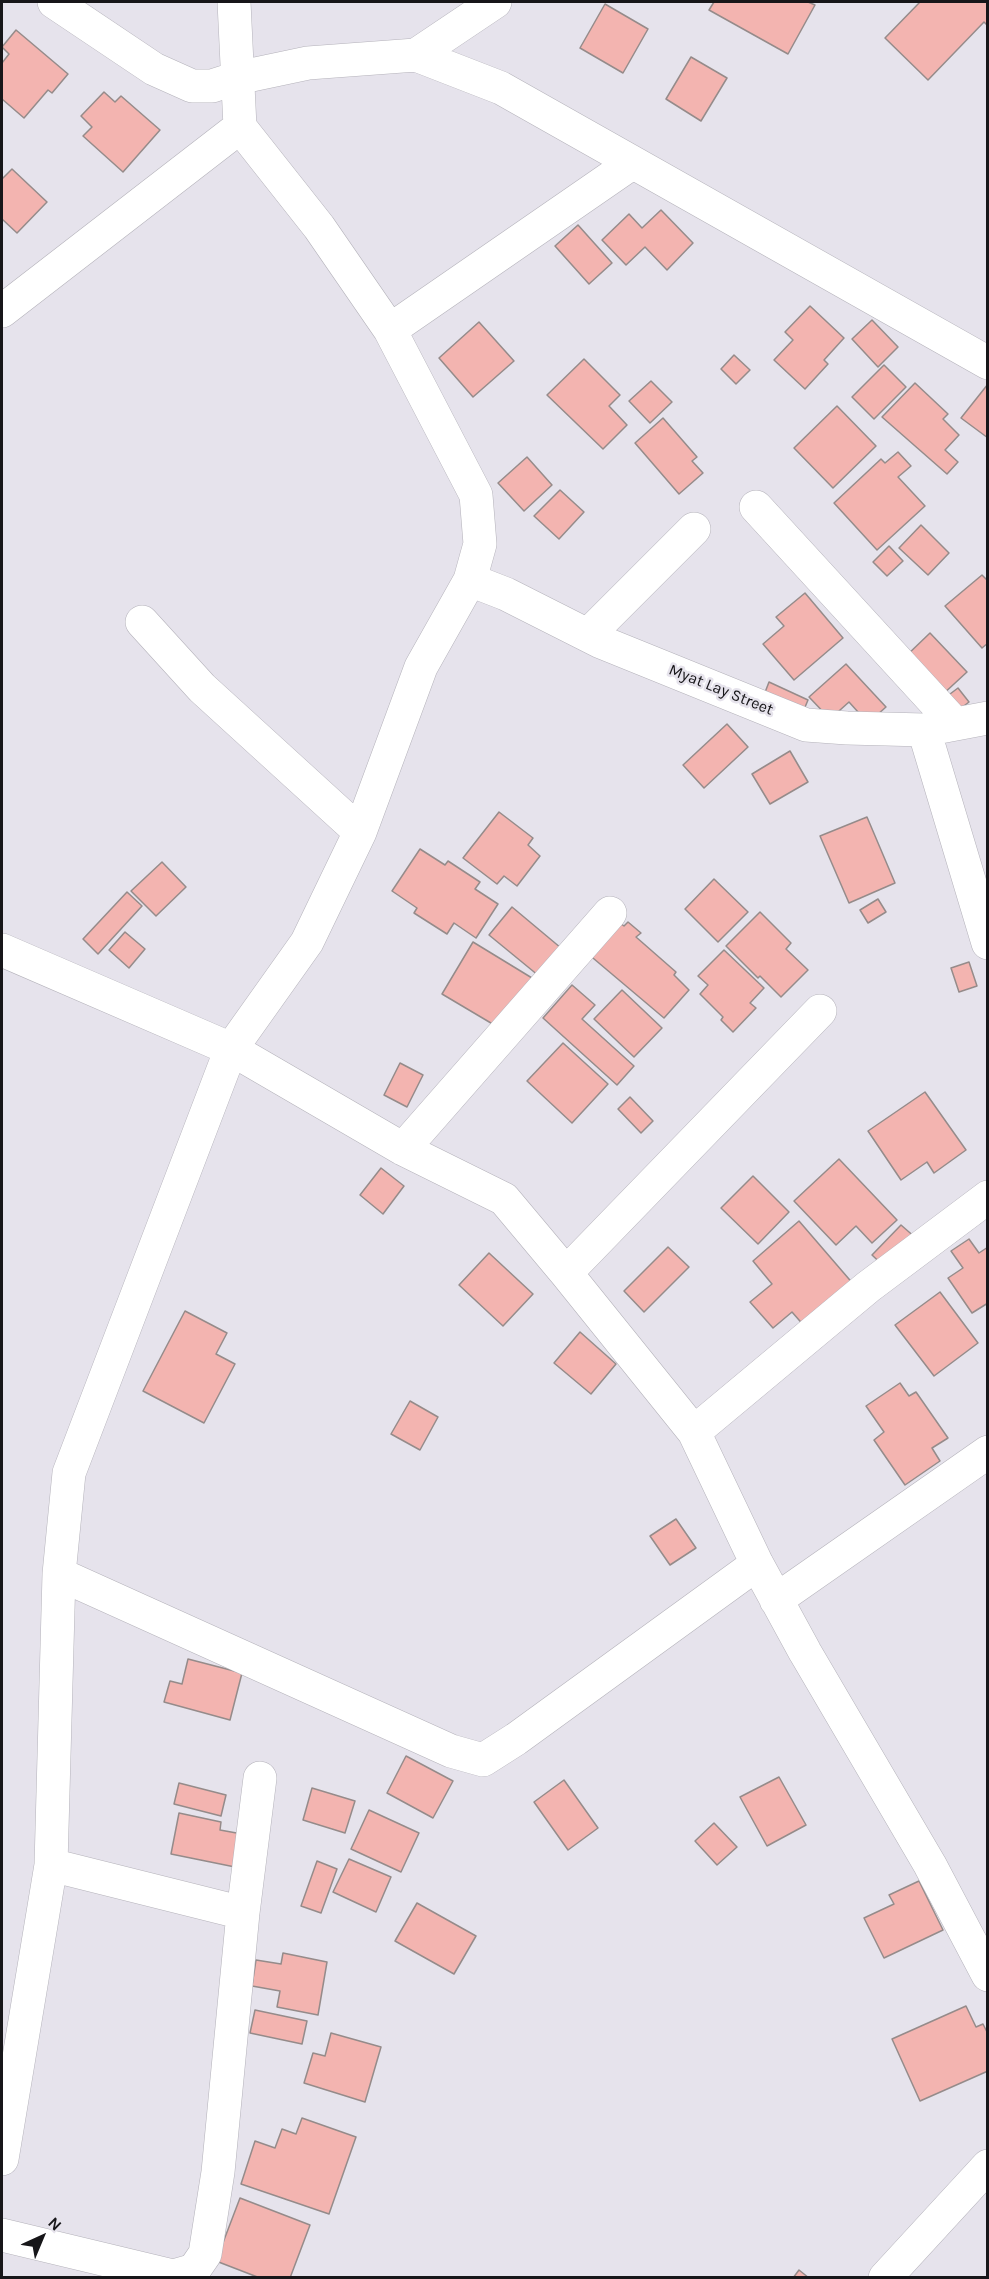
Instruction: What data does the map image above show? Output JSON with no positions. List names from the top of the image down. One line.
{"streets":{"street":["Myat Lay Street"]},"north":"top right"}
